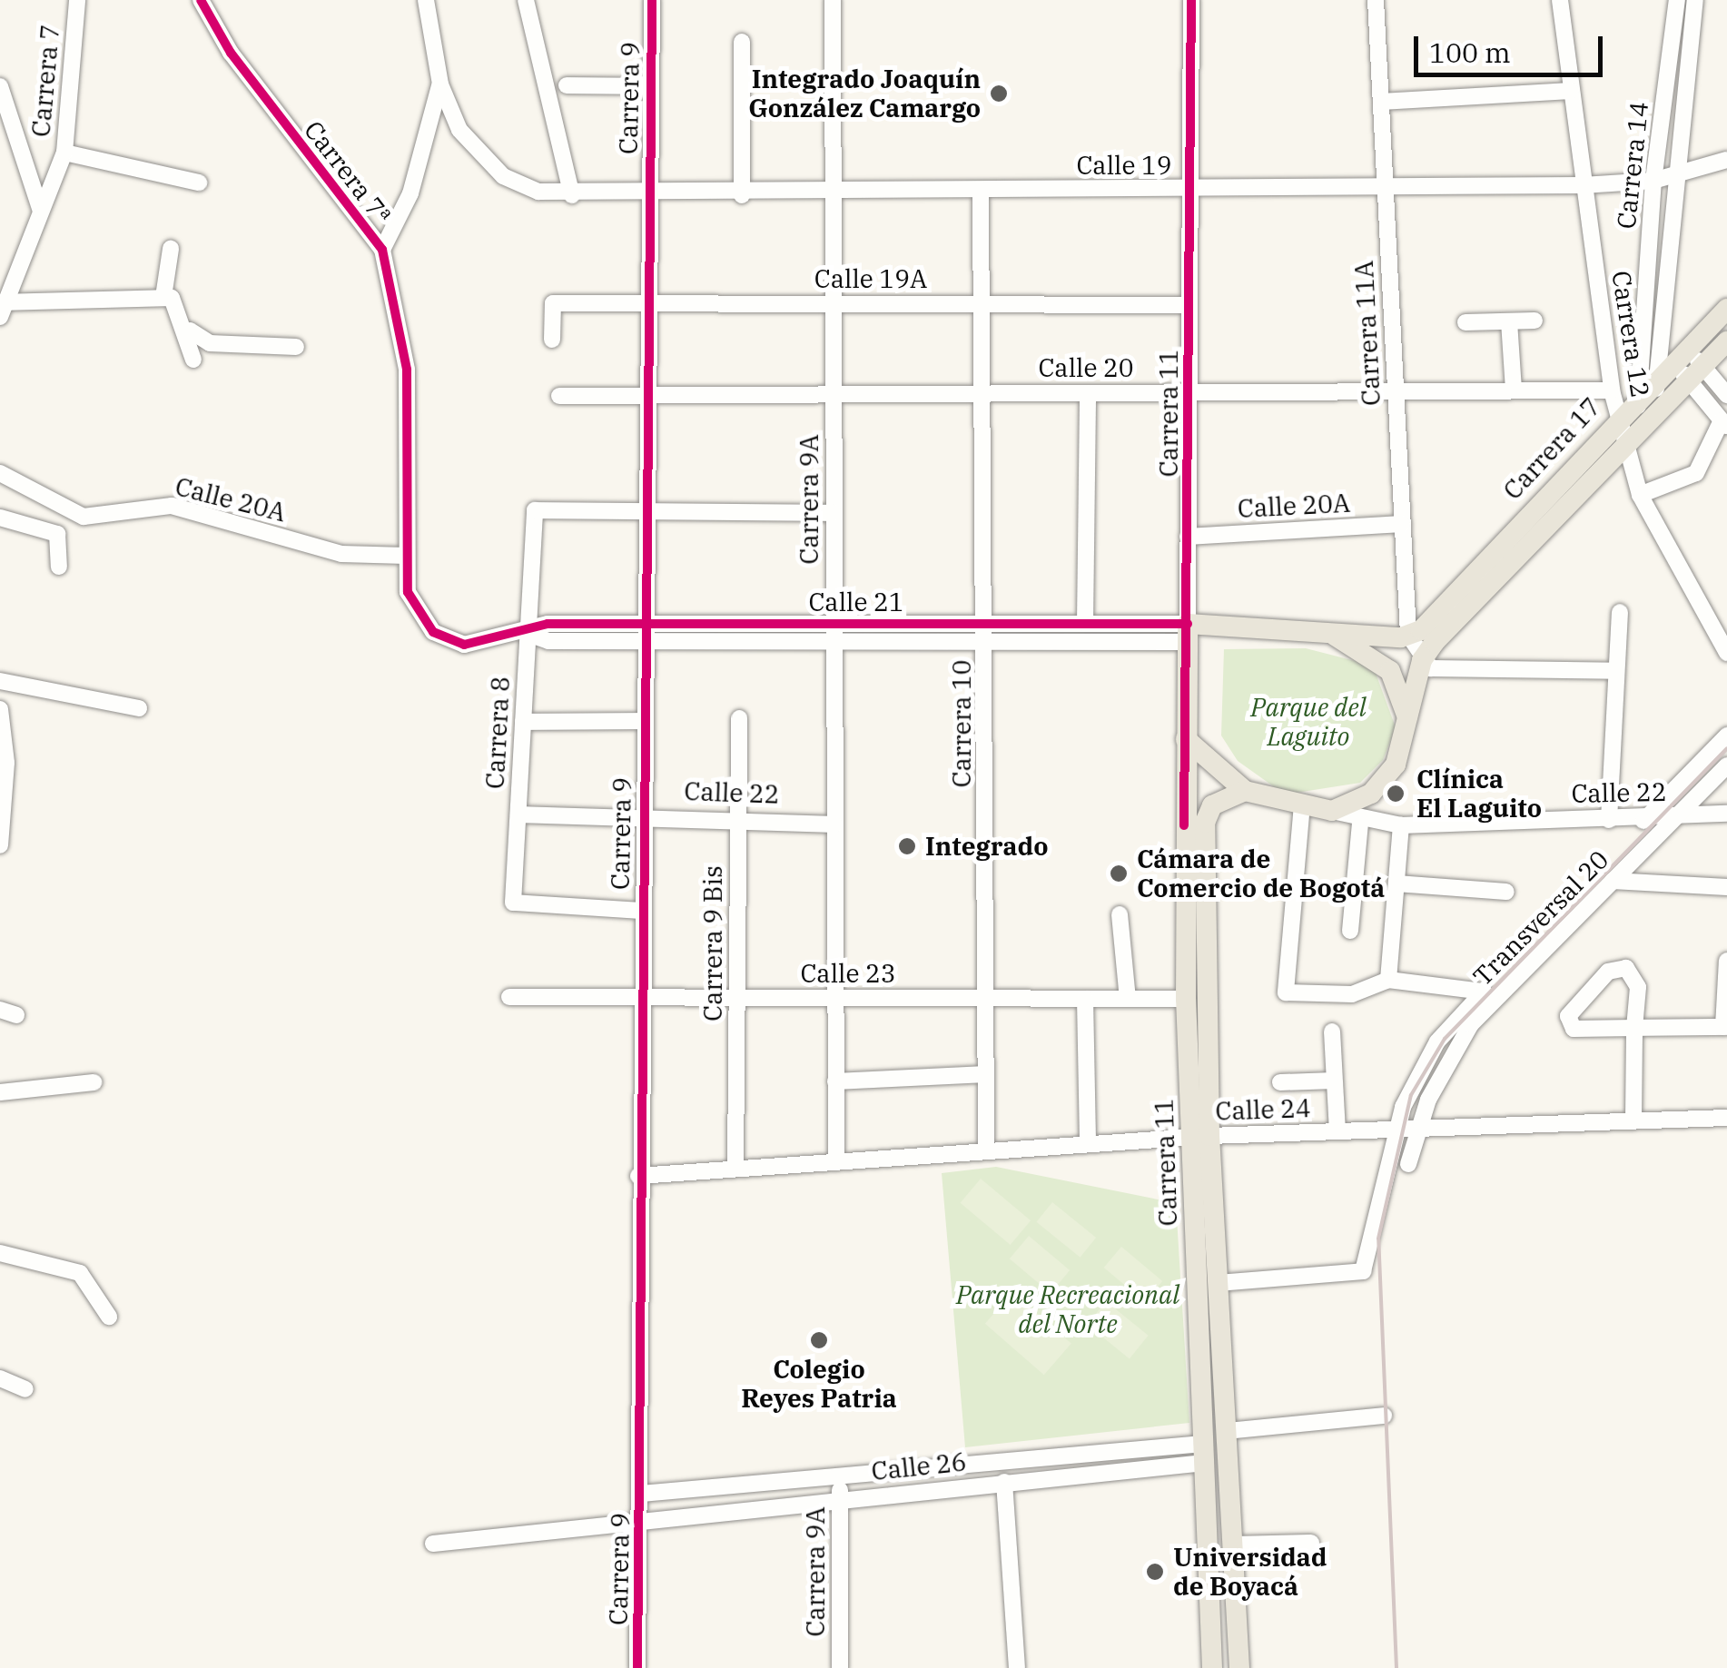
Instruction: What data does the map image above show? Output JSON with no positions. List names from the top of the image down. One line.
{"streets":{"main road":["Carrera 11","Carrera 17","Calle 21","Calle 22"],"street":["Carrera 7","Carrera 9","Calle 19","Carrera 14","Carrera 7ª","Calle 19A","Carrera 11A","Carrera 12","Calle 20","Calle 20A","Carrera 9A","Carrera 10","Carrera 8","Transversal 20","Carrera 9 Bis","Calle 23","Calle 24","Calle 26"]},"crossings":[["Carrera 9","Calle 19"],["Carrera 9","Calle 19A"],["Carrera 9","Calle 20"],["Carrera 9","Calle 21"],["Carrera 9","Carrera 8"],["Carrera 9","Calle 22"],["Carrera 9","Calle 23"],["Carrera 9","Calle 24"],["Carrera 9","Calle 26"],["Calle 19","Carrera 14"],["Calle 19","Carrera 11A"],["Calle 19","Carrera 12"],["Calle 19","Carrera 11"],["Calle 19","Carrera 9A"],["Calle 19","Carrera 10"],["Carrera 14","Carrera 12"],["Carrera 14","Carrera 17"],["Carrera 7ª","Calle 20A"],["Carrera 7ª","Calle 21"],["Carrera 7ª","Carrera 8"],["Calle 19A","Carrera 11"],["Calle 19A","Carrera 9A"],["Calle 19A","Carrera 10"],["Carrera 11A","Calle 20"],["Carrera 11A","Carrera 17"],["Carrera 11A","Calle 20A"],["Carrera 11A","Calle 21"],["Carrera 12","Calle 20"],["Carrera 12","Carrera 17"],["Calle 20","Carrera 11"],["Calle 20","Carrera 9A"],["Calle 20","Carrera 10"],["Carrera 11","Calle 20A"],["Carrera 11","Calle 21"],["Carrera 11","Calle 22"],["Carrera 11","Transversal 20"],["Carrera 11","Calle 23"],["Carrera 11","Calle 24"],["Carrera 11","Calle 26"],["Carrera 17","Calle 21"],["Carrera 9A","Calle 21"],["Carrera 9A","Calle 22"],["Carrera 9A","Calle 23"],["Carrera 9A","Calle 24"],["Carrera 9A","Calle 26"],["Calle 21","Carrera 10"],["Calle 21","Carrera 8"],["Calle 21","Calle 22"],["Carrera 10","Calle 23"],["Carrera 10","Calle 24"],["Carrera 8","Calle 22"],["Calle 22","Transversal 20"],["Calle 22","Carrera 9 Bis"],["Transversal 20","Calle 24"],["Carrera 9 Bis","Calle 23"],["Carrera 9 Bis","Calle 24"]],"parks":["Parque del Laguito","Parque Recreacional del Norte"],"places":["Integrado Joaquín González Camargo","Clínica El Laguito","Integrado","Cámara de Comercio de Bogotá","Colegio Reyes Patria","Universidad de Boyacá"],"scale_bar":"100 m"}
